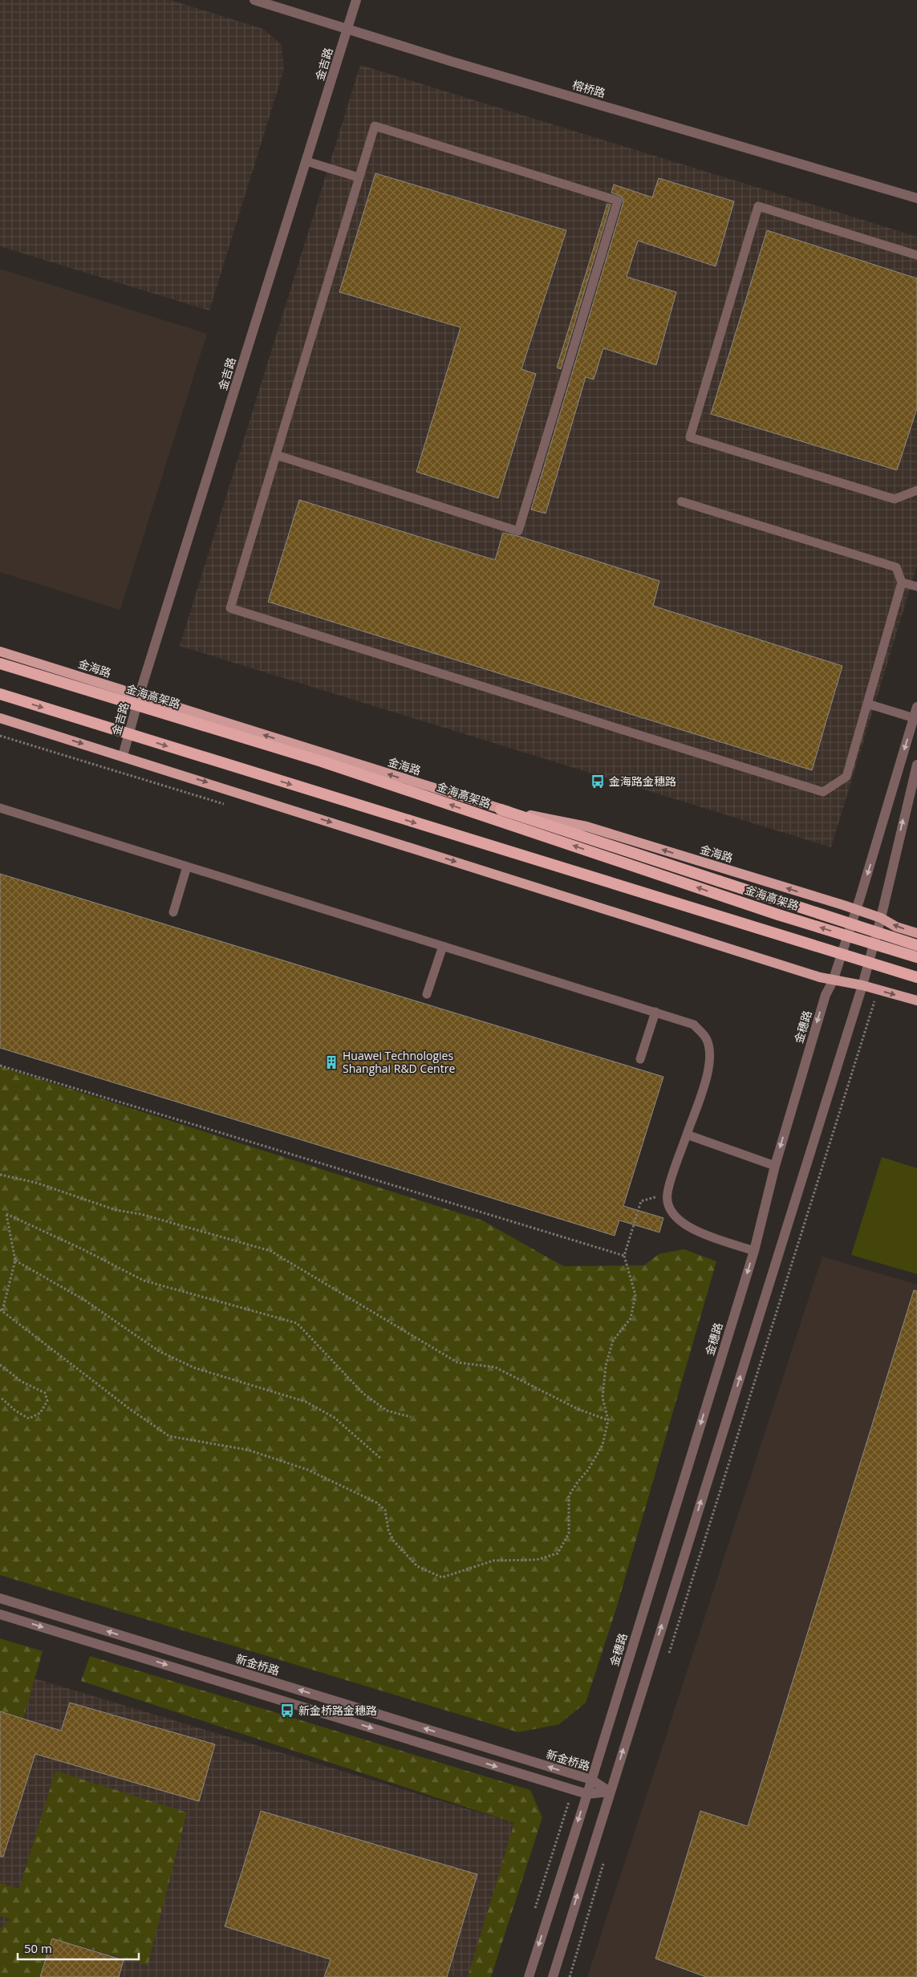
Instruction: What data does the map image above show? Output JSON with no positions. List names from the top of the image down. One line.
{"streets":{"highway":["金海高架路"],"main road":["金海路"],"street":["金吉路","榕桥路","金穗路","新金桥路"]},"crossings":[["金吉路","榕桥路"],["金吉路","金海路"],["金海路","金穗路"],["金穗路","新金桥路"]],"places":{"bus stop":["金海路金穗路","新金桥路金穗路"],"building":["Huawei Technologies Shanghai R&D Centre"]},"scale_bar":"50 m"}
